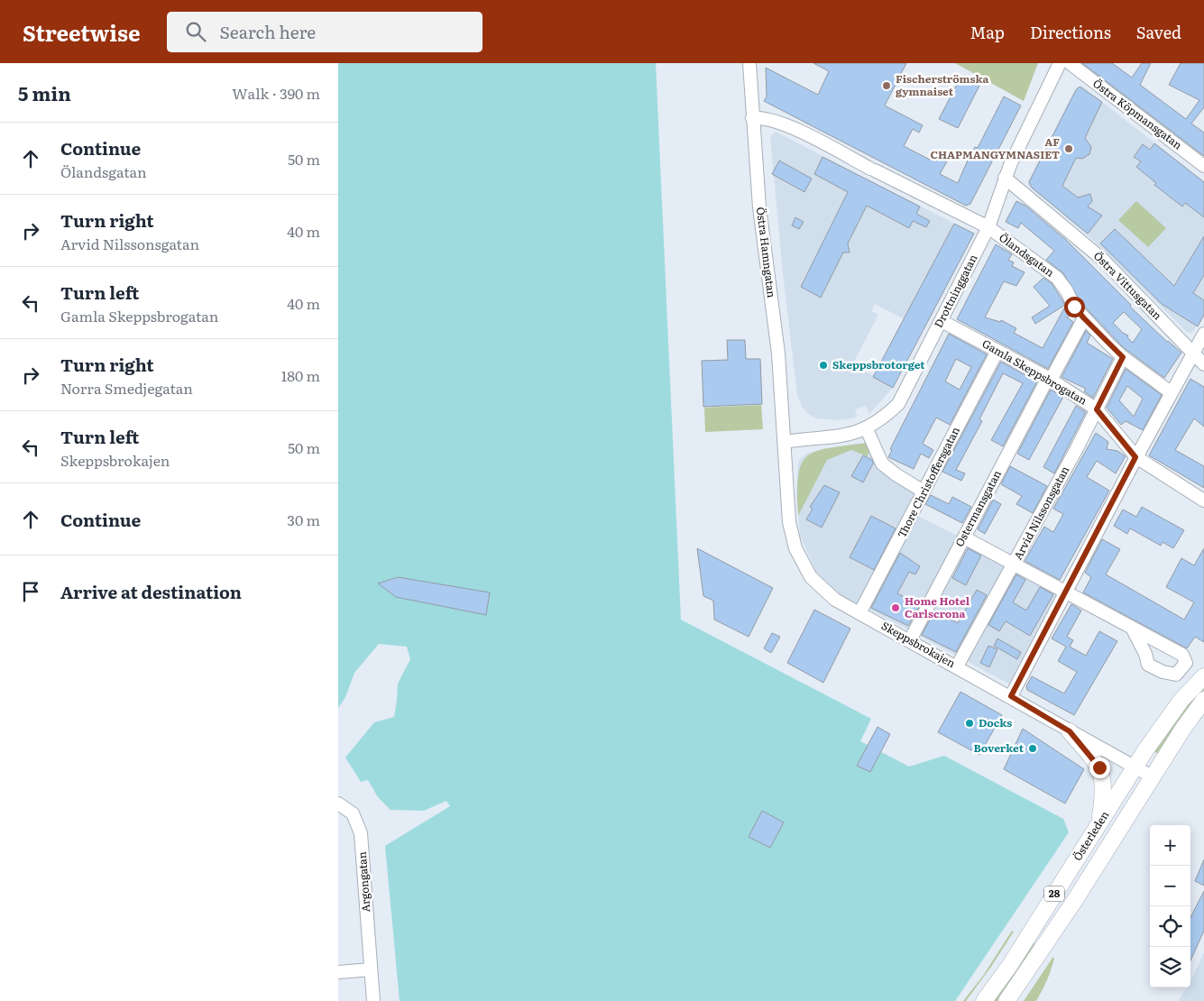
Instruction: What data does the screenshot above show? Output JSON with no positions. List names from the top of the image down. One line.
{"streets":{"main road":["Österleden","28"],"street":["Östra Köpmansgatan","Östra Hamngatan","Ölandsgatan","Östra Vittusgatan","Drottninggatan","Gamla Skeppsbrogatan","Thore Christoffersgatan","Ostermansgatan","Arvid Nilssonsgatan","Skeppsbrokajen","Argongatan"]},"crossings":[["Östra Hamngatan","Ölandsgatan"],["Östra Hamngatan","Drottninggatan"],["Östra Hamngatan","Skeppsbrokajen"],["Ölandsgatan","Drottninggatan"],["Ölandsgatan","Ostermansgatan"],["Ölandsgatan","Arvid Nilssonsgatan"],["Östra Vittusgatan","Drottninggatan"],["Drottninggatan","Gamla Skeppsbrogatan"],["Drottninggatan","Skeppsbrokajen"],["Gamla Skeppsbrogatan","Thore Christoffersgatan"],["Gamla Skeppsbrogatan","Ostermansgatan"],["Gamla Skeppsbrogatan","Arvid Nilssonsgatan"],["Thore Christoffersgatan","Skeppsbrokajen"],["Ostermansgatan","Skeppsbrokajen"],["Arvid Nilssonsgatan","Skeppsbrokajen"],["Skeppsbrokajen","Österleden"]],"places":["Fischerströmska gymnaiset","AF CHAPMANGYMNASIET","Skeppsbrotorget","Home Hotel Carlscrona","Docks","Boverket"],"page":{"header":"Streetwise","search":"Search here","nav":["Map","Directions","Saved"],"heading":["5 min","Walk · 390 m"],"list":[["Continue","Ölandsgatan","50 m"],["Turn right","Arvid Nilssonsgatan","40 m"],["Turn left","Gamla Skeppsbrogatan","40 m"],["Turn right","Norra Smedjegatan","180 m"],["Turn left","Skeppsbrokajen","50 m"],["Continue","30 m"],"Arrive at destination"],"map_buttons":["+","−"]}}
